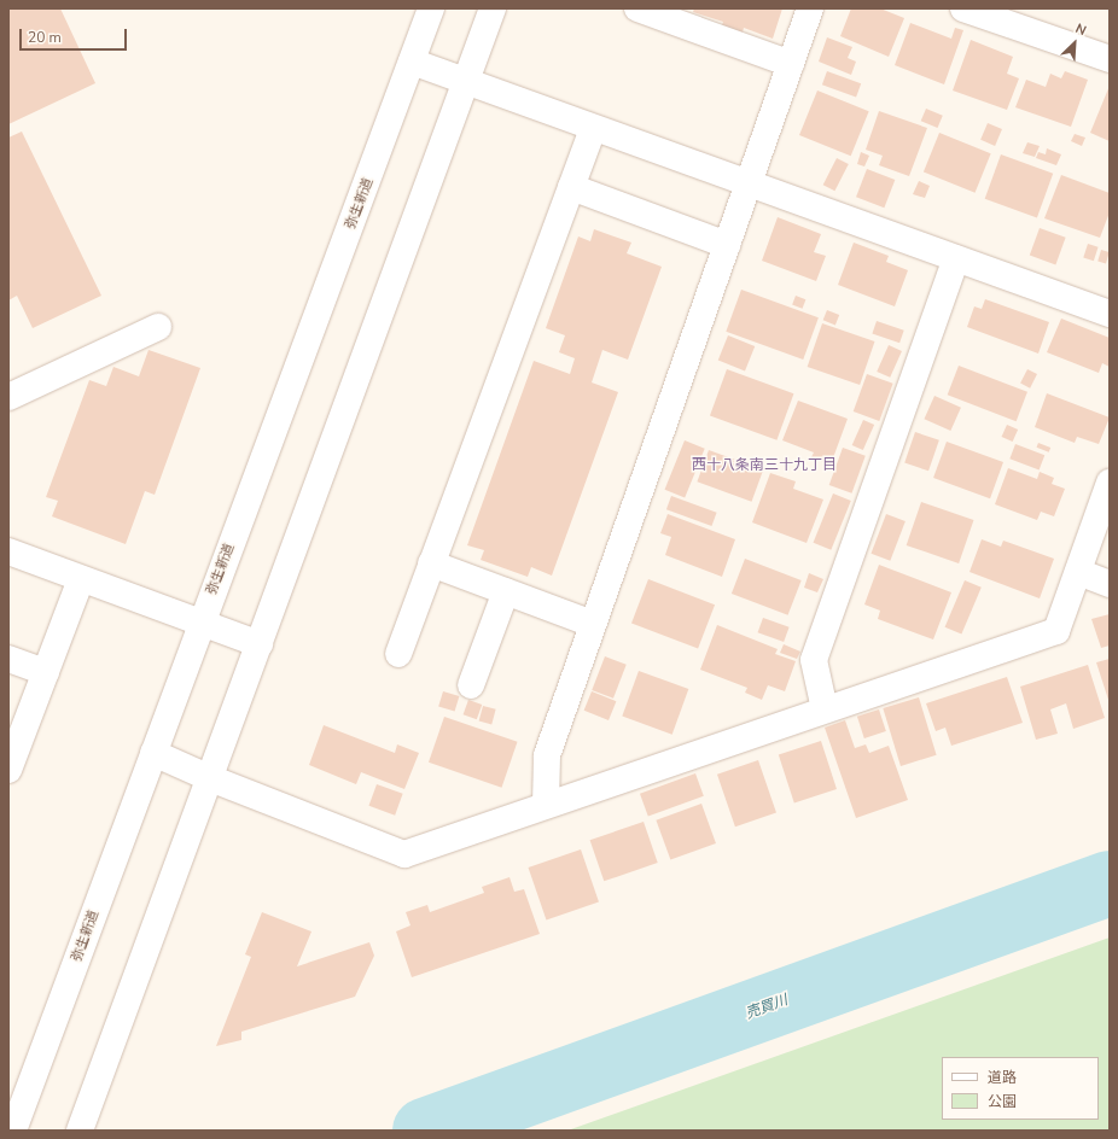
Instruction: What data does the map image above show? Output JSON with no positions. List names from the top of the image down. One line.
{"streets":{"street":["弥生新道"]},"districts":["西十八条南三十九丁目"],"water":["売買川"],"legend":["道路","公園"],"scale_bar":"20 m","north":"top right"}
